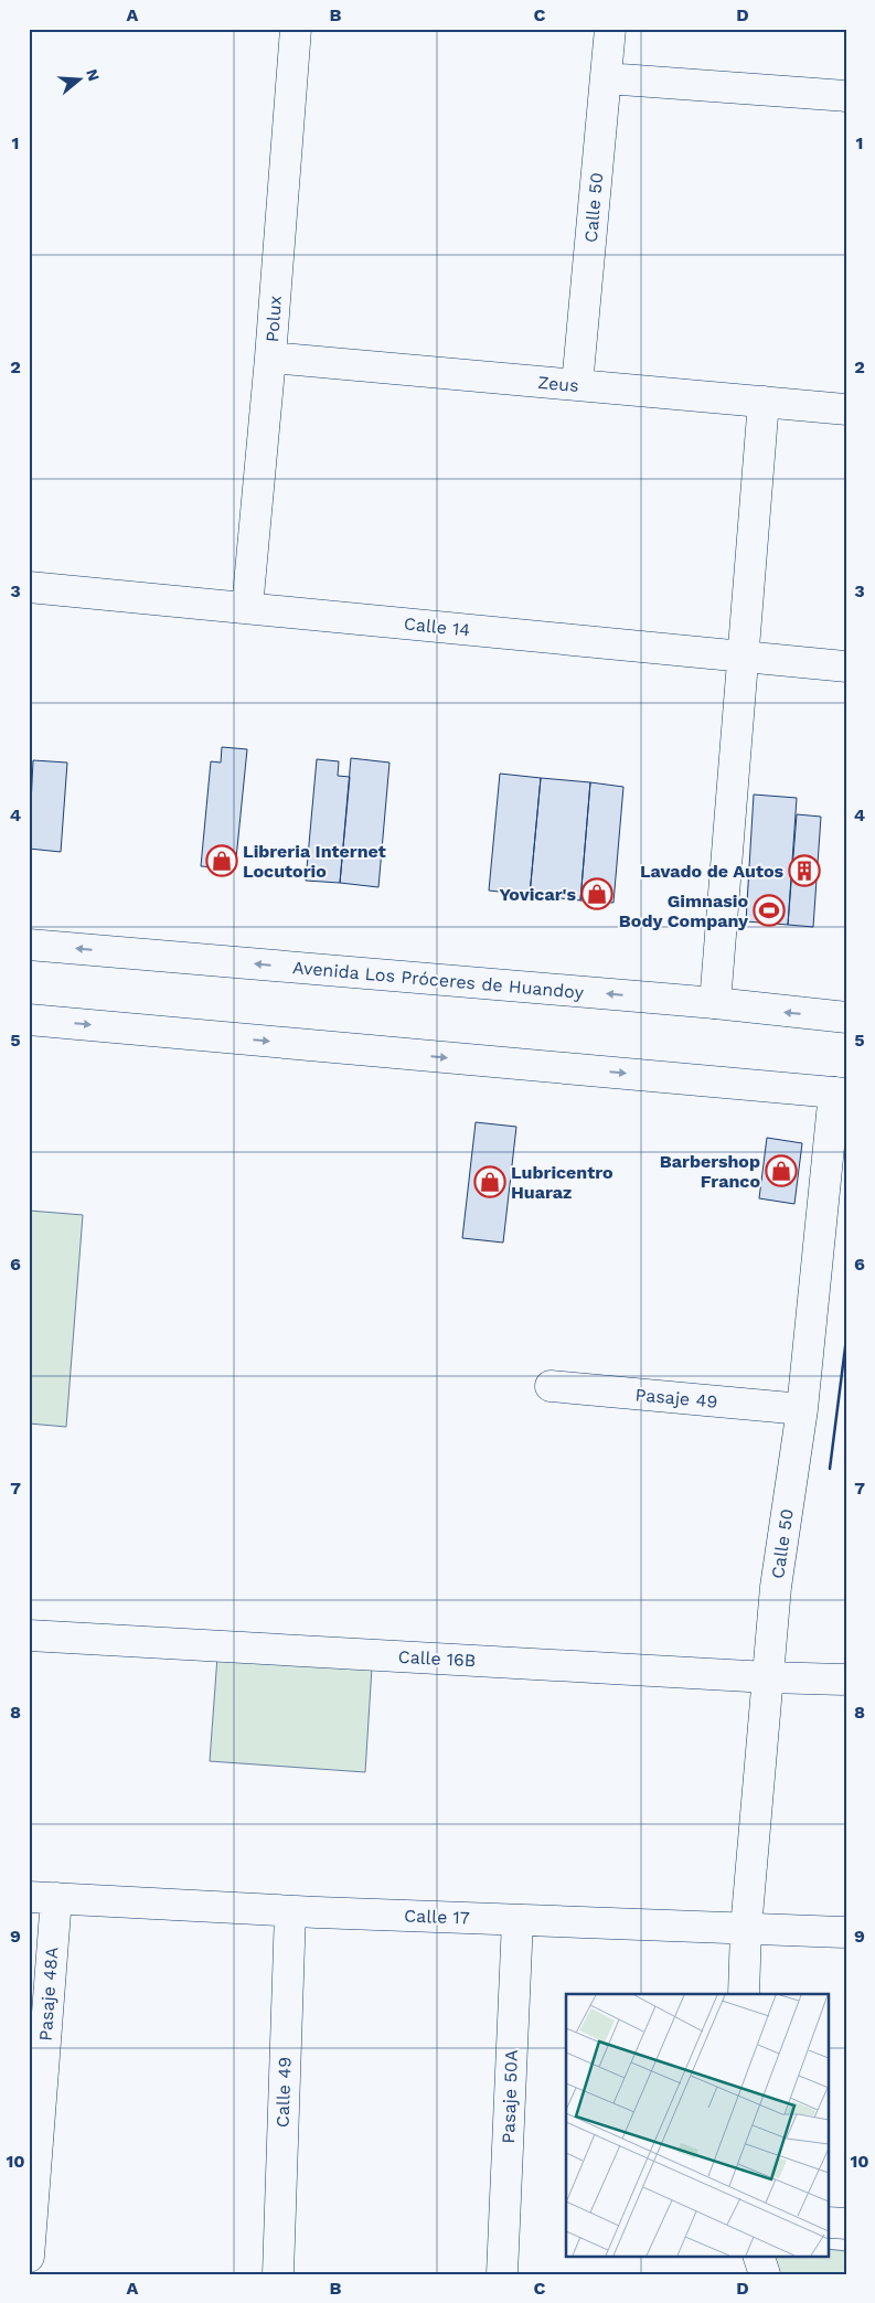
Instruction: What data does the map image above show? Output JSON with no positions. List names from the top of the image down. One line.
{"streets":{"street":["Calle 50","Polux","Zeus","Calle 14","Avenida Los Próceres de Huandoy","Pasaje 49","Calle 16B","Calle 17","Pasaje 48A","Calle 49","Pasaje 50A"]},"crossings":[["Calle 50","Zeus"],["Calle 50","Pasaje 49"],["Calle 50","Calle 16B"],["Calle 50","Calle 17"],["Polux","Zeus"],["Polux","Calle 14"],["Calle 17","Pasaje 48A"],["Calle 17","Calle 49"],["Calle 17","Pasaje 50A"]],"places":{"shop":["Libreria Internet Locutorio","Yovicar's","Barbershop Franco","Lubricentro Huaraz"],"building":["Lavado de Autos"],"sports":["Gimnasio Body Company"]},"north":"right","grid":{"columns":["A","B","C","D"],"rows":["1","2","3","4","5","6","7","8","9","10"]}}
